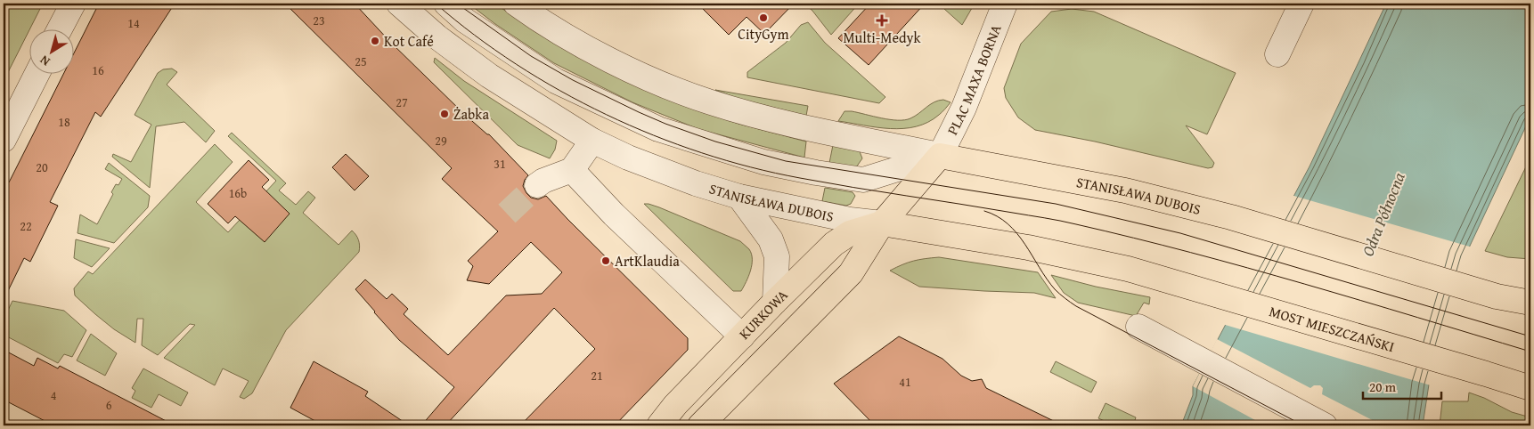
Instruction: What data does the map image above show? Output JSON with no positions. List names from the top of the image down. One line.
{"streets":{"main road":["STANISŁAWA DUBOIS","KURKOWA","MOST MIESZCZAŃSKI"],"street":["PLAC MAXA BORNA"]},"crossings":[["PLAC MAXA BORNA","STANISŁAWA DUBOIS"],["STANISŁAWA DUBOIS","KURKOWA"],["STANISŁAWA DUBOIS","MOST MIESZCZAŃSKI"]],"water":["Odra Północna"],"places":{"other":["CityGym","Kot Café","Żabka","ArtKlaudia"],"health":["Multi-Medyk"]},"house_numbers":["23","14","25","16","27","18","29","31","20","16b","22","21","41","4","6"],"scale_bar":"20 m","north":"bottom left"}
